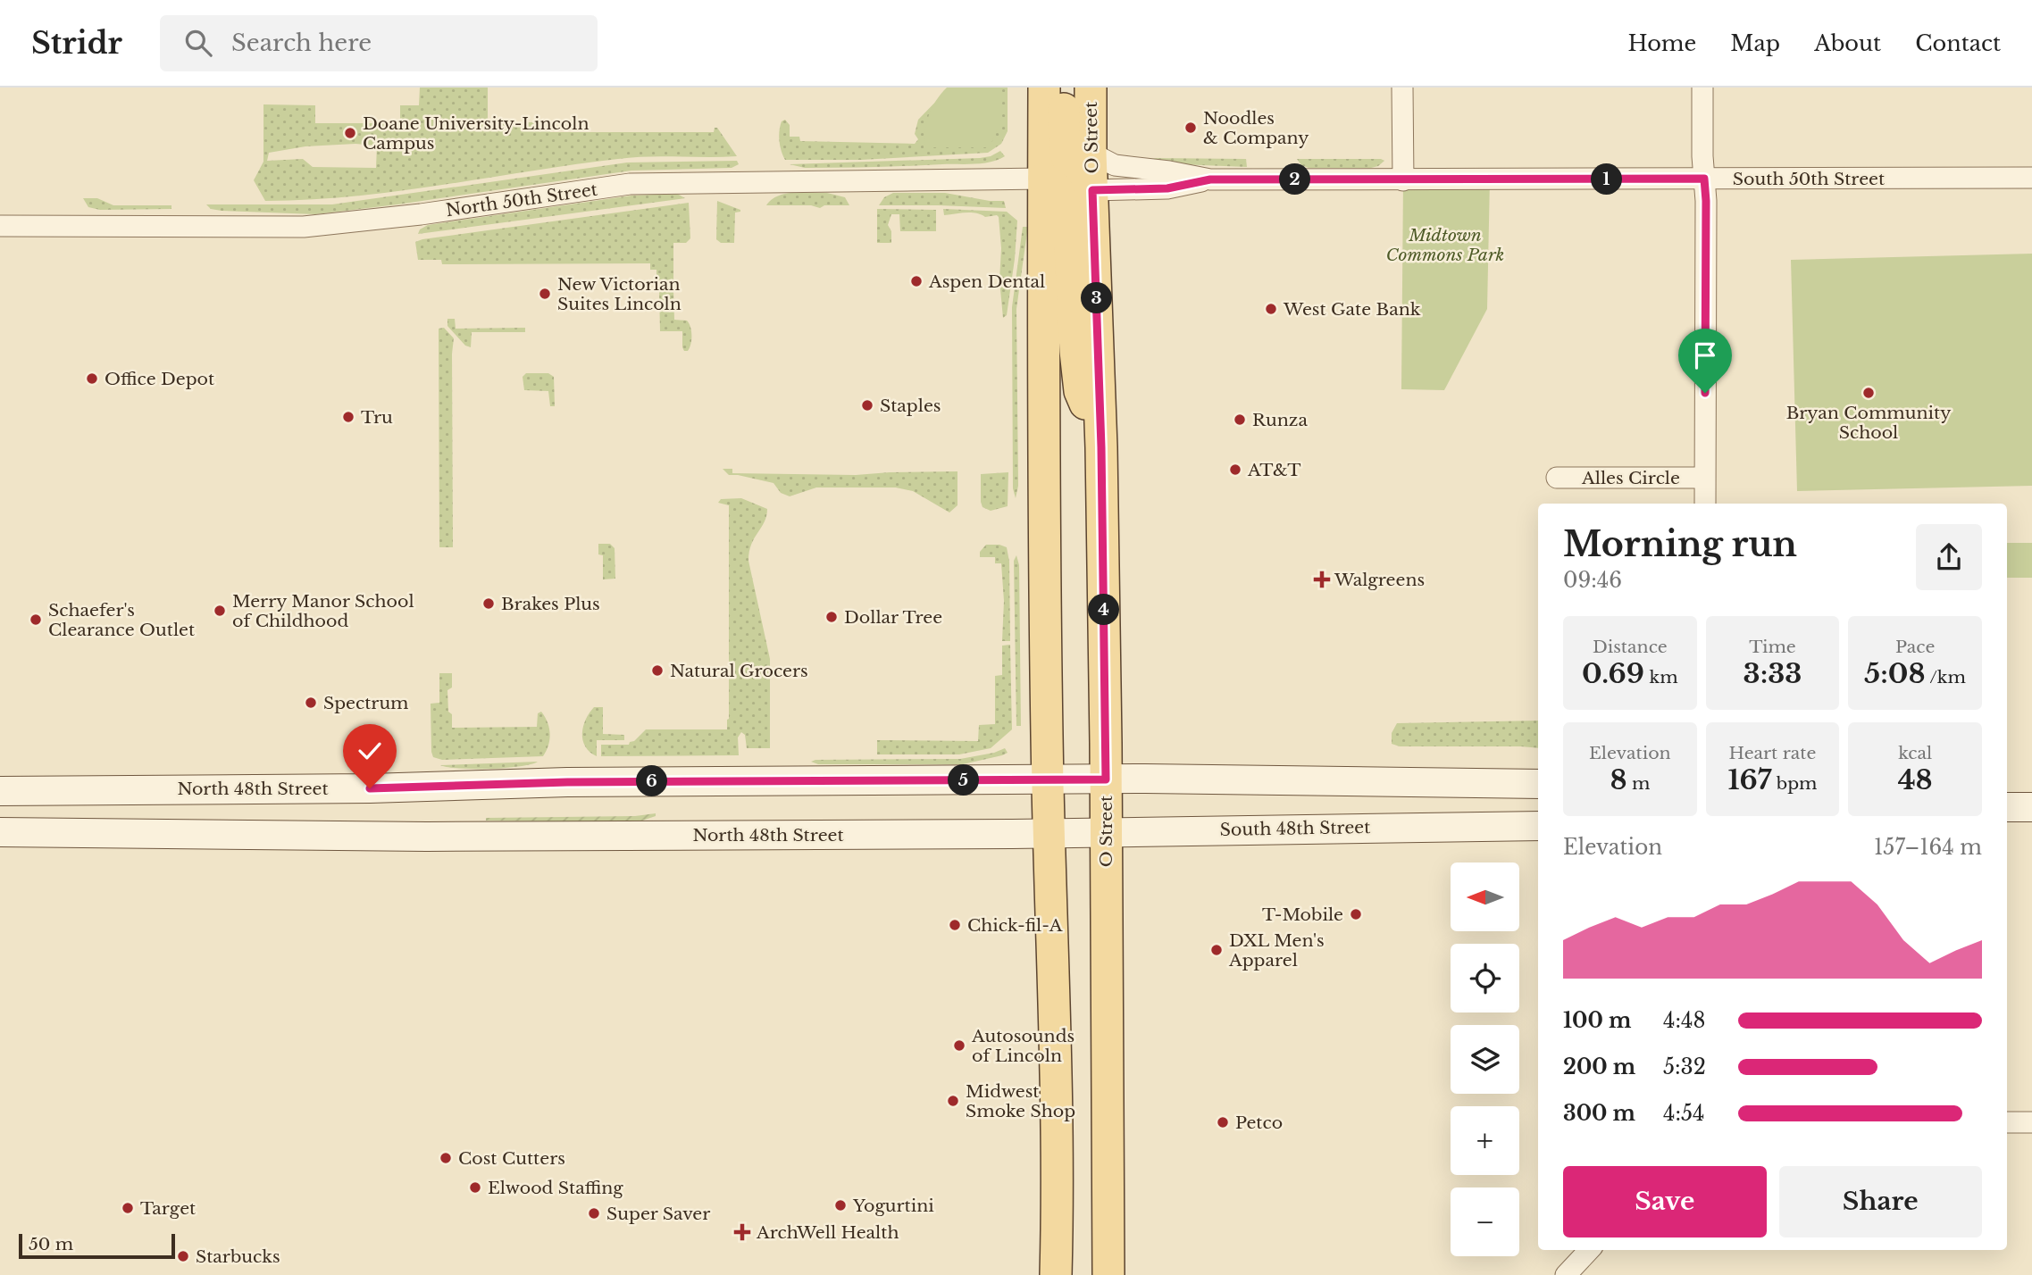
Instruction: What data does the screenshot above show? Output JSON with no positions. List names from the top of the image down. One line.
{"streets":{"main road":["O Street","North 48th Street","South 48th Street"],"street":["South 50th Street","North 50th Street","Alles Circle"]},"crossings":[["O Street","South 50th Street"],["O Street","North 48th Street"],["O Street","South 48th Street"],["North 48th Street","South 48th Street"]],"parks":["Midtown Commons Park"],"places":{"other":["Noodles & Company","Doane University-Lincoln Campus","Aspen Dental","New Victorian Suites Lincoln","West Gate Bank","Office Depot","Bryan Community School","Staples","Tru","Runza","AT&T","Brakes Plus","Merry Manor School of Childhood","Dollar Tree","Schaefer's Clearance Outlet","Natural Grocers","Spectrum","T-Mobile","Chick-fil-A","DXL Men's Apparel","Autosounds of Lincoln","Midwest Smoke Shop","Petco","Cost Cutters","Elwood Staffing","Yogurtini","Target","Super Saver","Starbucks"],"health":["Walgreens","ArchWell Health"]},"scale_bar":"50 m","north":"left","page":{"header":"Stridr","search":"Search here","nav":["Home","Map","About","Contact"],"pins":["1","2","3","4","5","6"],"heading":["Morning run","09:46"],"stats":[["Distance","0.69 km"],["Time","3:33"],["Pace","5:08 /km"],["Elevation","8 m"],["Heart rate","167 bpm"],["kcal","48"]],"chart":["Elevation","157–164 m"],"map_buttons":["+","−"],"list":[{"name":"100 m","note":"4:48"},{"name":"200 m","note":"5:32"},{"name":"300 m","note":"4:54"}],"buttons":["Save","Share"],"scale":"50 m"}}
